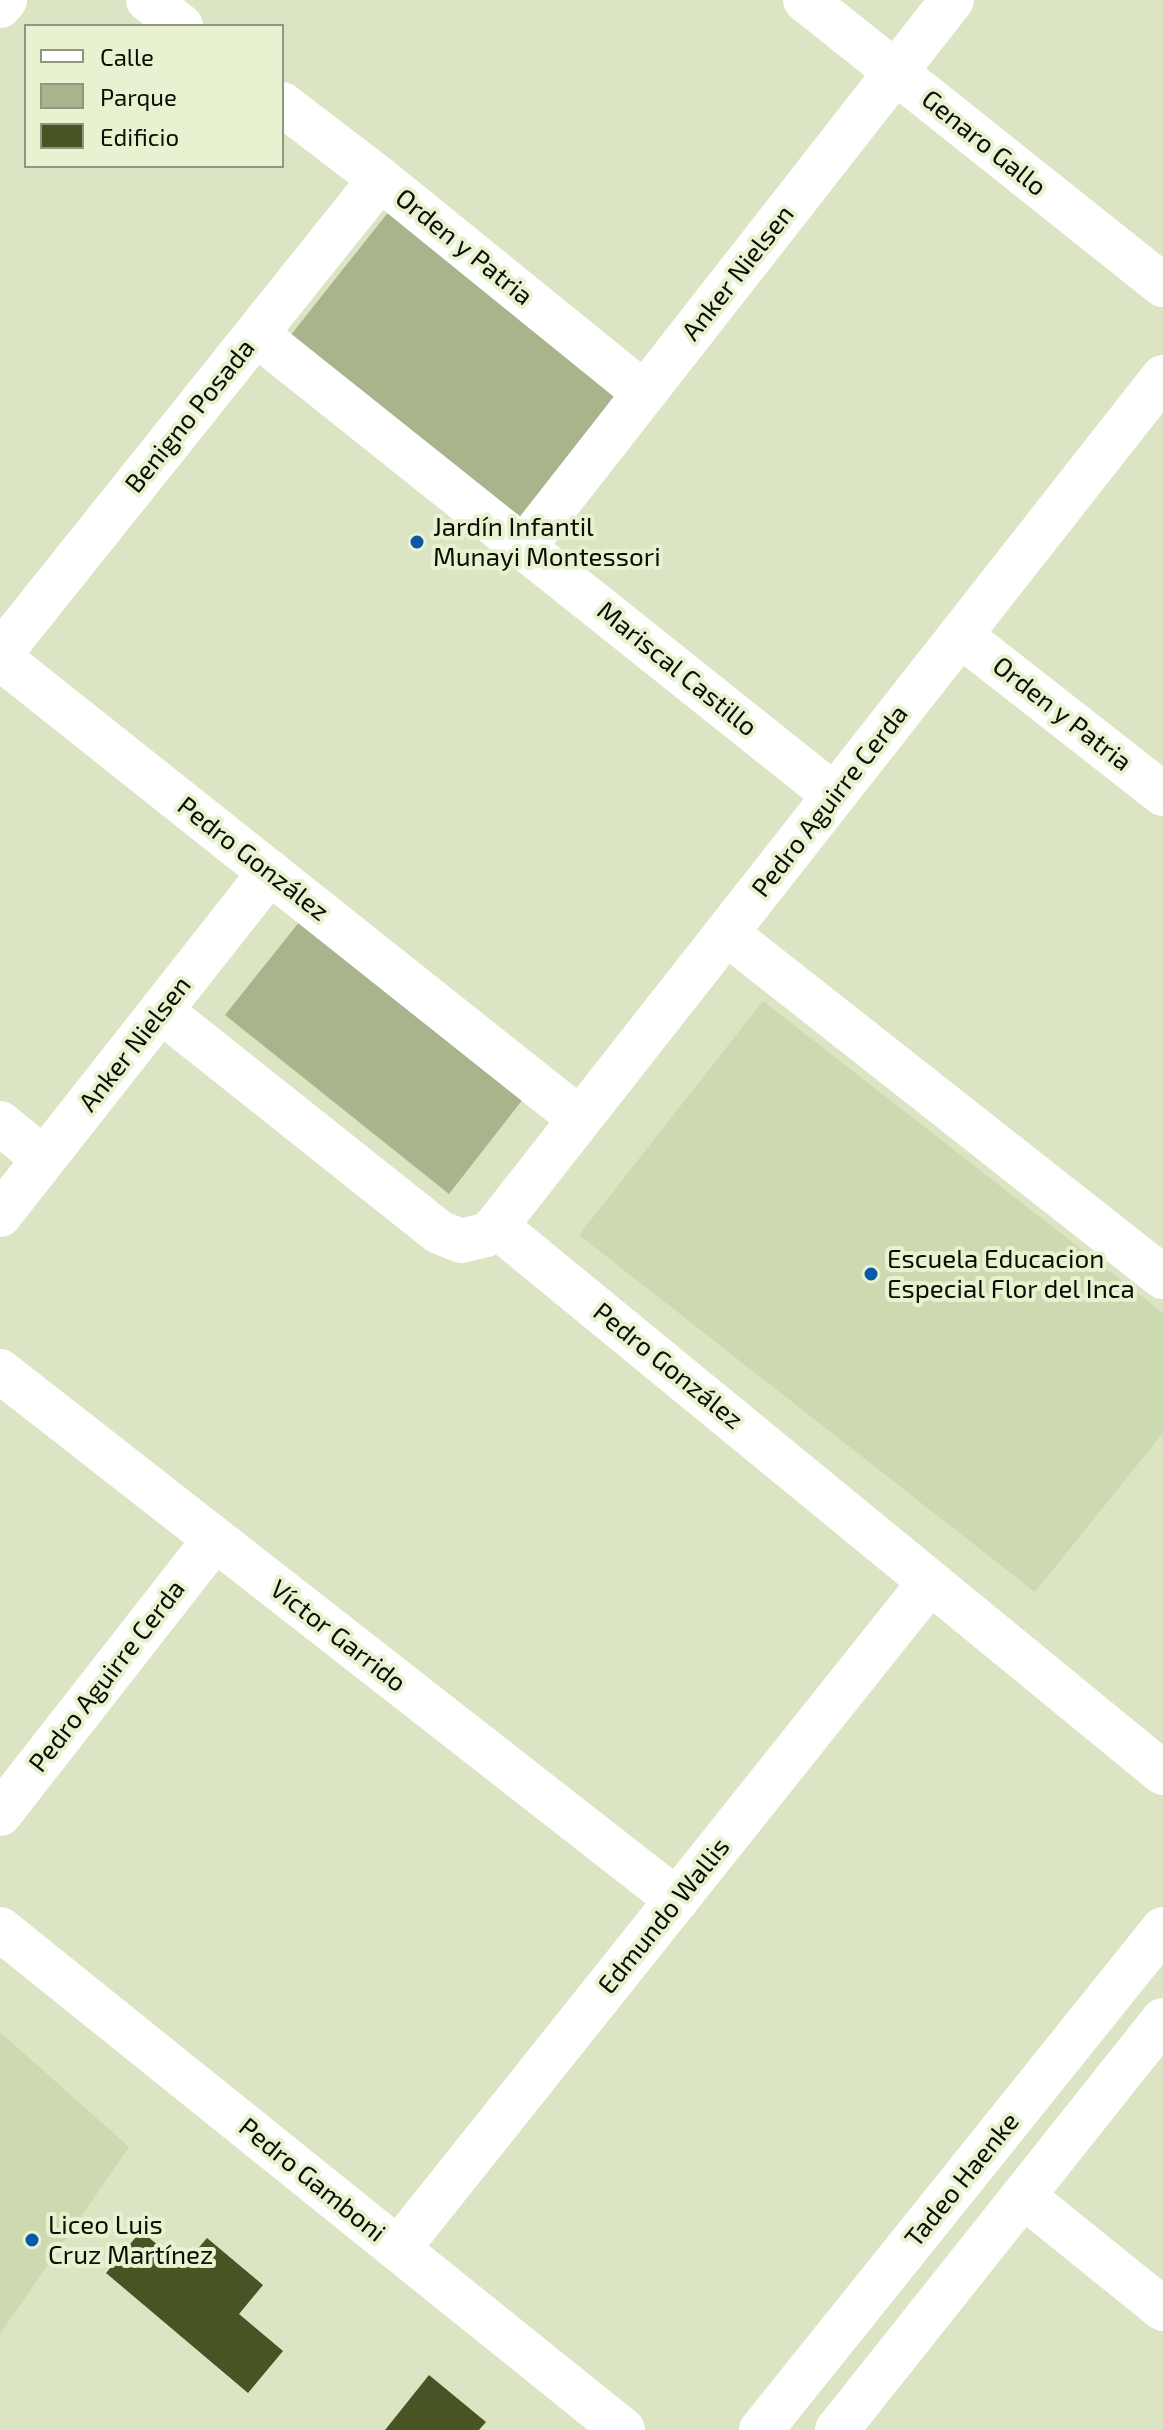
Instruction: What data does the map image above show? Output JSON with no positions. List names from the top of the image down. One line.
{"streets":{"street":["Genaro Gallo","Orden y Patria","Anker Nielsen","Benigno Posada","Mariscal Castillo","Pedro Aguirre Cerda","Pedro González","Víctor Garrido","Edmundo Wallis","Pedro Gamboni","Tadeo Haenke"]},"crossings":[["Genaro Gallo","Anker Nielsen"],["Orden y Patria","Anker Nielsen"],["Orden y Patria","Benigno Posada"],["Orden y Patria","Pedro Aguirre Cerda"],["Anker Nielsen","Mariscal Castillo"],["Anker Nielsen","Pedro González"],["Benigno Posada","Mariscal Castillo"],["Benigno Posada","Pedro González"],["Mariscal Castillo","Pedro Aguirre Cerda"],["Pedro Aguirre Cerda","Pedro González"],["Pedro Aguirre Cerda","Víctor Garrido"],["Pedro González","Edmundo Wallis"],["Víctor Garrido","Edmundo Wallis"],["Edmundo Wallis","Pedro Gamboni"]],"places":["Jardín Infantil Munayi Montessori","Escuela Educacion Especial Flor del Inca","Liceo Luis Cruz Martínez"],"legend":["Calle","Parque","Edificio"]}
